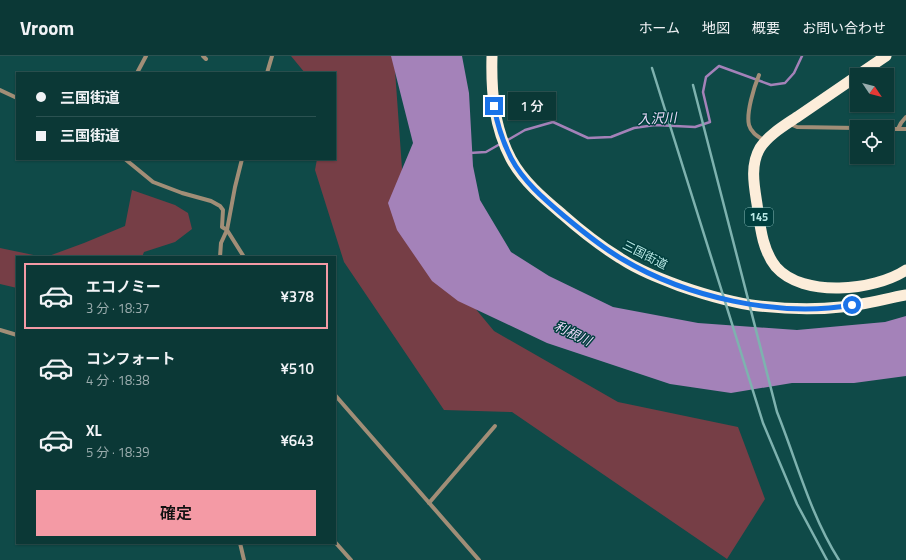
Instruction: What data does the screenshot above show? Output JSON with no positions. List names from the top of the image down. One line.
{"streets":{"highway":["145","三国街道"]},"water":["入沢川","利根川"],"north":"bottom right","page":{"header":"Vroom","nav":["ホーム","地図","概要","お問い合わせ"],"banner":["三国街道","三国街道"],"bubble":"1 分","list":[{"name":"エコノミー","note":"3 分 · 18:37","value":"¥378"},{"name":"コンフォート","note":"4 分 · 18:38","value":"¥510"},{"name":"XL","note":"5 分 · 18:39","value":"¥643"}],"buttons":"確定"}}
